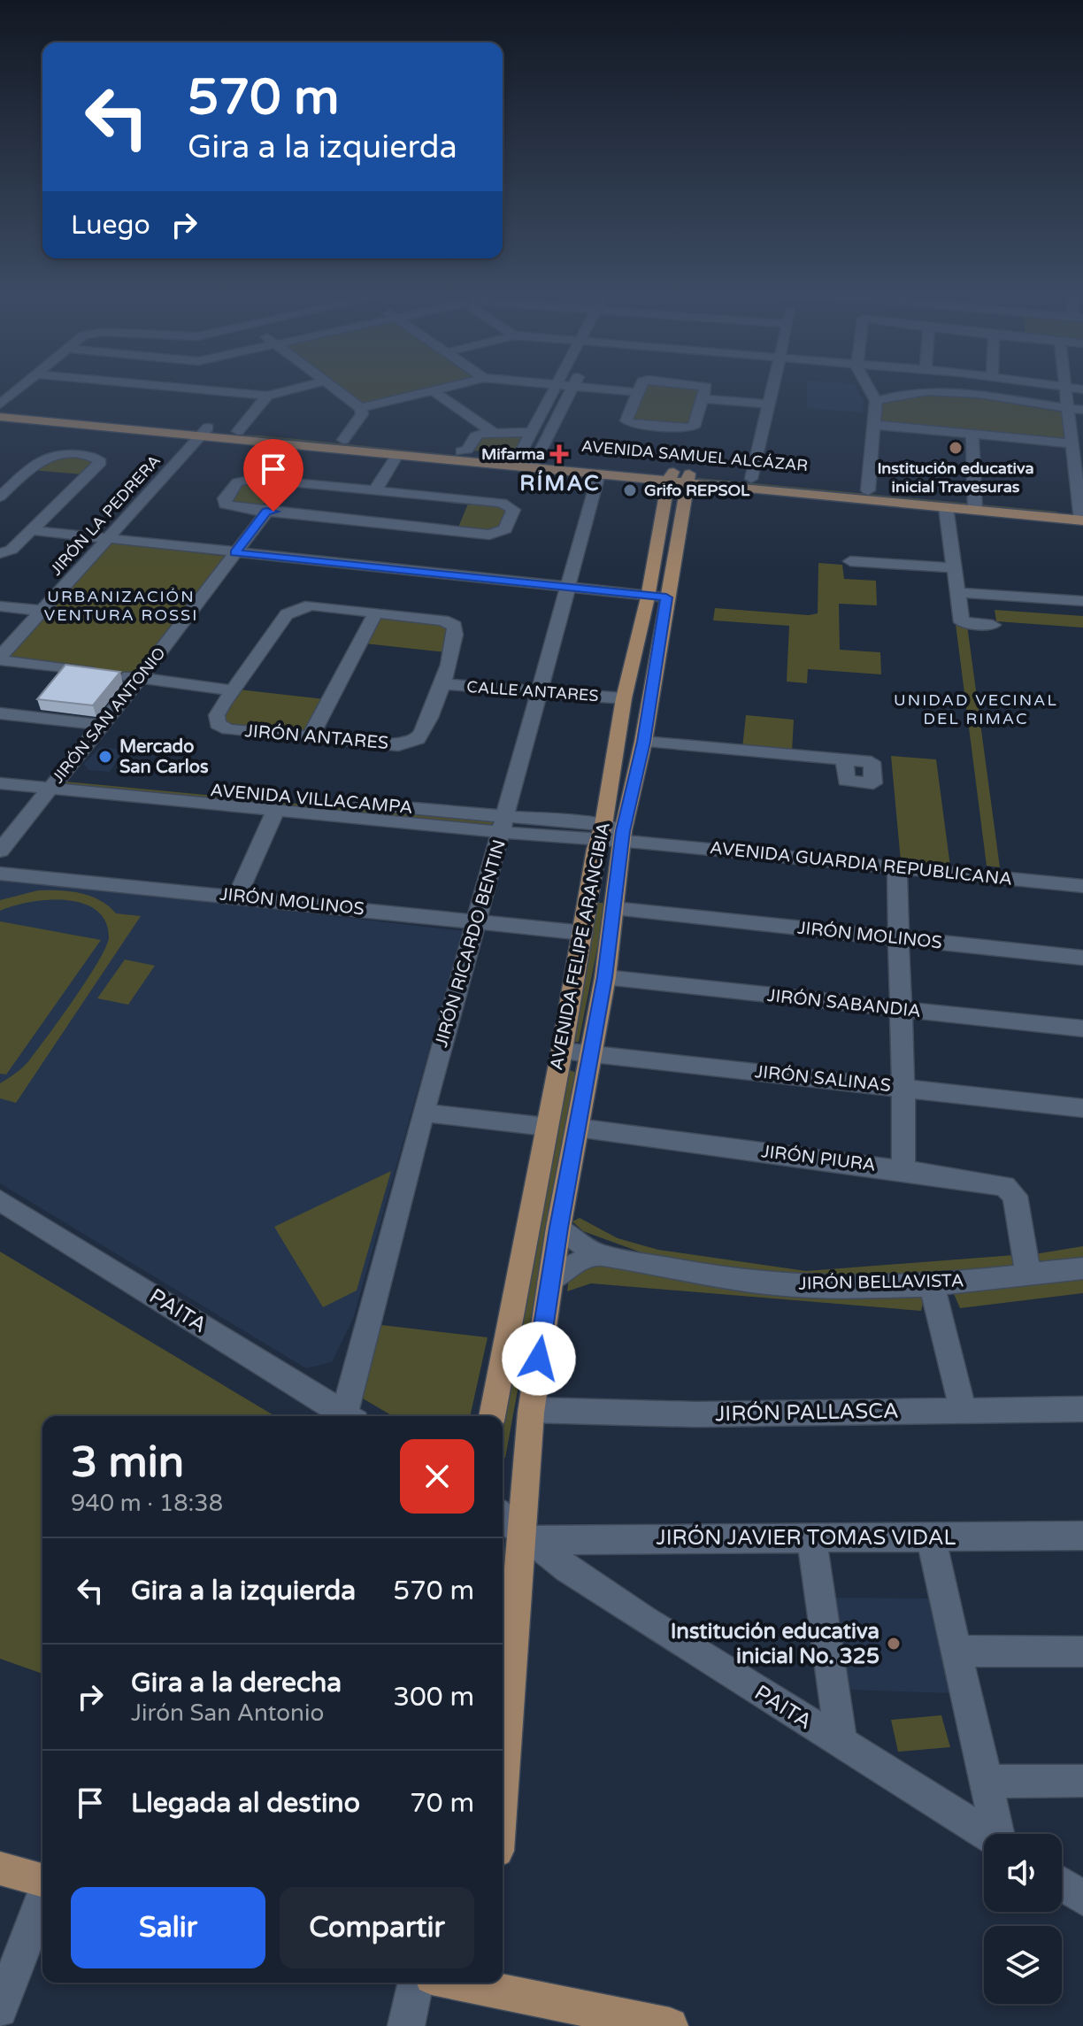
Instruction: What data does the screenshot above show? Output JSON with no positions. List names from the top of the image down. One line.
{"streets":{"main road":["AVENIDA SAMUEL ALCÁZAR","AVENIDA FELIPE ARANCIBIA"],"street":["JIRÓN LA PEDRERA","CALLE ANTARES","JIRÓN SAN ANTONIO","JIRÓN ANTARES","AVENIDA VILLACAMPA","AVENIDA GUARDIA REPUBLICANA","JIRÓN MOLINOS","JIRÓN RICARDO BENTIN","JIRÓN SABANDIA","JIRÓN SALINAS","JIRÓN PIURA","JIRÓN BELLAVISTA","PAITA","JIRÓN PALLASCA","JIRÓN JAVIER TOMAS VIDAL"]},"crossings":[["AVENIDA SAMUEL ALCÁZAR","JIRÓN LA PEDRERA"],["AVENIDA SAMUEL ALCÁZAR","JIRÓN RICARDO BENTIN"],["AVENIDA SAMUEL ALCÁZAR","AVENIDA FELIPE ARANCIBIA"],["CALLE ANTARES","JIRÓN ANTARES"],["CALLE ANTARES","JIRÓN RICARDO BENTIN"],["CALLE ANTARES","AVENIDA FELIPE ARANCIBIA"],["JIRÓN SAN ANTONIO","AVENIDA VILLACAMPA"],["AVENIDA VILLACAMPA","AVENIDA GUARDIA REPUBLICANA"],["AVENIDA VILLACAMPA","JIRÓN RICARDO BENTIN"],["AVENIDA VILLACAMPA","AVENIDA FELIPE ARANCIBIA"],["AVENIDA GUARDIA REPUBLICANA","AVENIDA FELIPE ARANCIBIA"],["JIRÓN MOLINOS","JIRÓN RICARDO BENTIN"],["JIRÓN MOLINOS","AVENIDA FELIPE ARANCIBIA"],["AVENIDA FELIPE ARANCIBIA","JIRÓN SABANDIA"],["AVENIDA FELIPE ARANCIBIA","JIRÓN SALINAS"],["AVENIDA FELIPE ARANCIBIA","JIRÓN PIURA"],["AVENIDA FELIPE ARANCIBIA","JIRÓN BELLAVISTA"],["AVENIDA FELIPE ARANCIBIA","PAITA"],["AVENIDA FELIPE ARANCIBIA","JIRÓN PALLASCA"],["AVENIDA FELIPE ARANCIBIA","JIRÓN JAVIER TOMAS VIDAL"],["JIRÓN PIURA","JIRÓN BELLAVISTA"],["PAITA","JIRÓN JAVIER TOMAS VIDAL"]],"districts":["RÍMAC","URBANIZACIÓN VENTURA ROSSI","UNIDAD VECINAL DEL RIMAC"],"places":{"other":["Institución educativa inicial Travesuras","Grifo REPSOL","Mercado San Carlos","Institución educativa inicial No. 325"],"health":["Mifarma"]},"page":{"turn":["570 m","Gira a la izquierda"],"then":"Luego","heading":["3 min","940 m · 18:38"],"list":[{"name":"Gira a la izquierda","value":"570 m"},{"name":"Gira a la derecha","note":"Jirón San Antonio","value":"300 m"},{"name":"Llegada al destino","value":"70 m"}],"buttons":["Salir","Compartir"]}}
